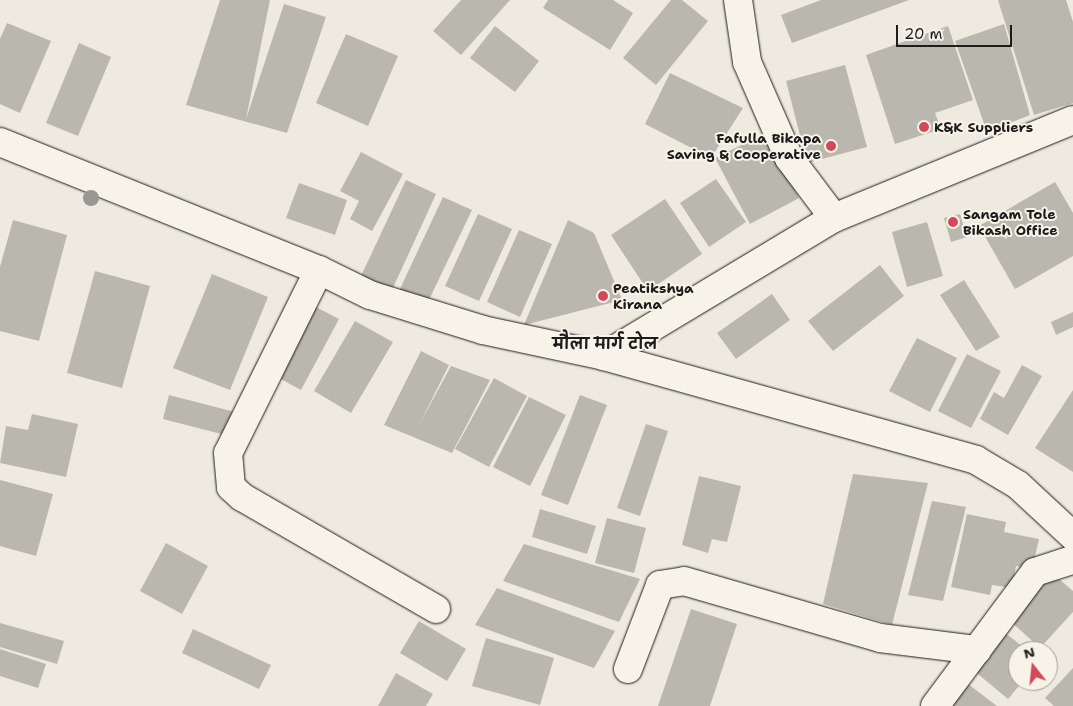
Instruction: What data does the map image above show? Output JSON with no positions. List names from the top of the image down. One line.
{"districts":["मौला मार्ग टोल"],"places":["K&K Suppliers","Fafulla Bikapa Saving & Cooperative","Sangam Tole Bikash Office","Peatikshya Kirana"],"scale_bar":"20 m","north":"top"}
